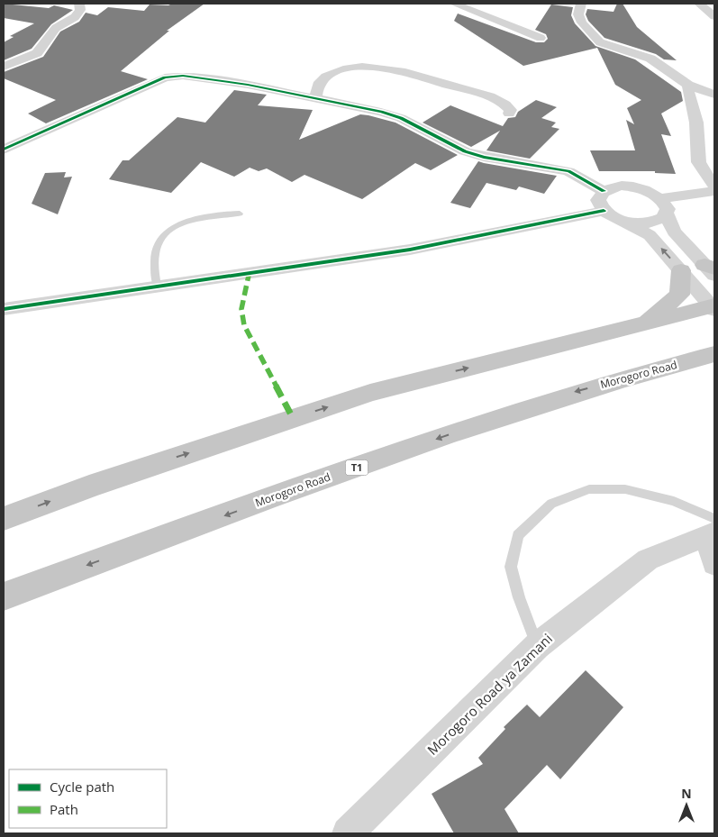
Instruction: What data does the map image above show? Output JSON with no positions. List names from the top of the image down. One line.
{"streets":{"highway":["Morogoro Road","T1"],"street":["Morogoro Road ya Zamani"]},"legend":["Cycle path","Path"],"north":"top"}
